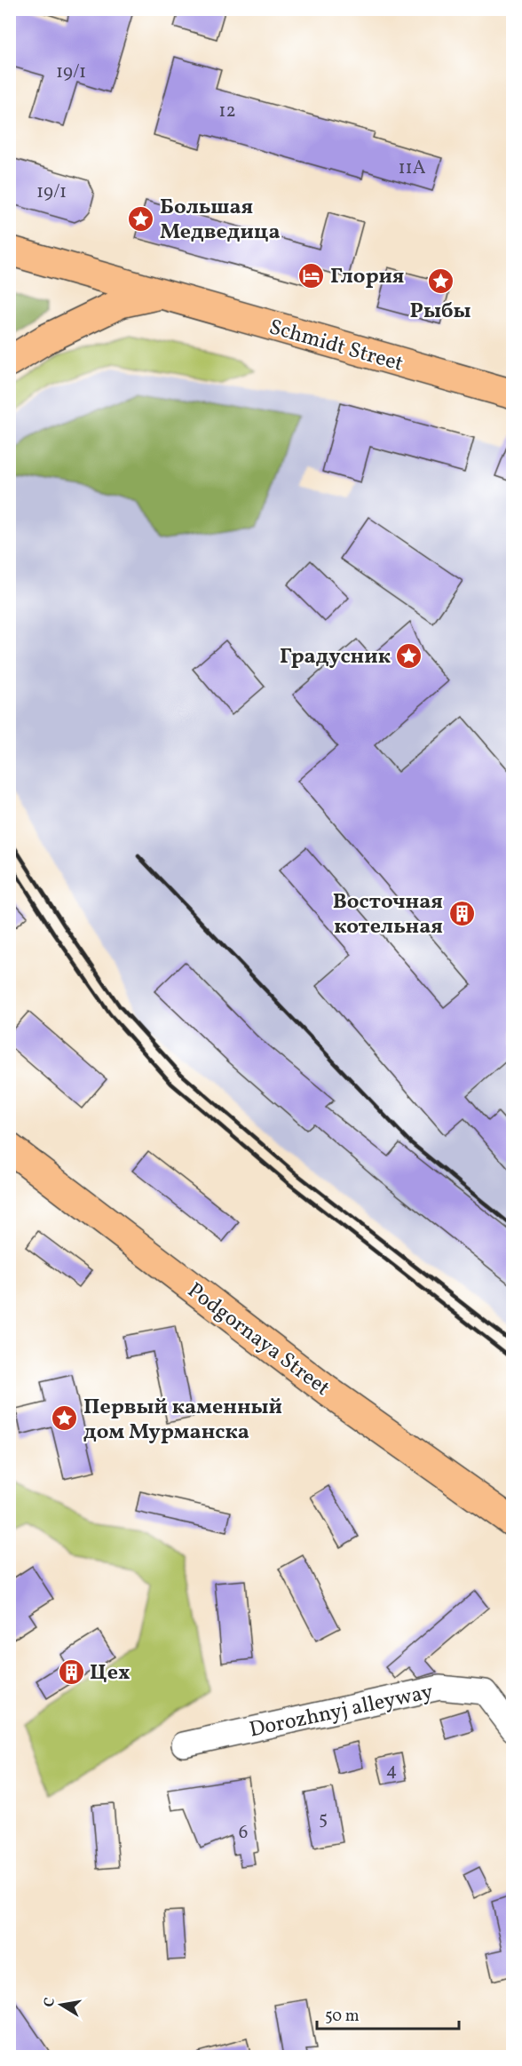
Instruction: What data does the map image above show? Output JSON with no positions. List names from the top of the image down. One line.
{"streets":{"main road":["Schmidt Street","Podgornaya Street"],"street":["Dorozhnyj alleyway"]},"places":{"place":["Большая Медведица","Рыбы","Градусник","Первый каменный дом Мурманска"],"hotel":["Глория"],"building":["Восточная котельная","Цех"]},"house_numbers":["19/1","12","11А","19/1","4","5","6"],"scale_bar":"50 m","north":"left"}
